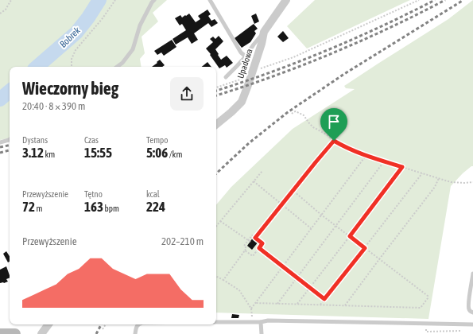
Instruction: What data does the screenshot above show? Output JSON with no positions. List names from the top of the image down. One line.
{"streets":{"street":["Upadowa"]},"water":["Bobrek"],"page":{"heading":["Wieczorny bieg","20:40 · 8 × 390 m"],"stats":[["Dystans","3.12 km"],["Czas","15:55"],["Tempo","5:06 /km"],["Przewyższenie","72 m"],["Tętno","163 bpm"],["kcal","224"]],"chart":["Przewyższenie","202–210 m"]}}
